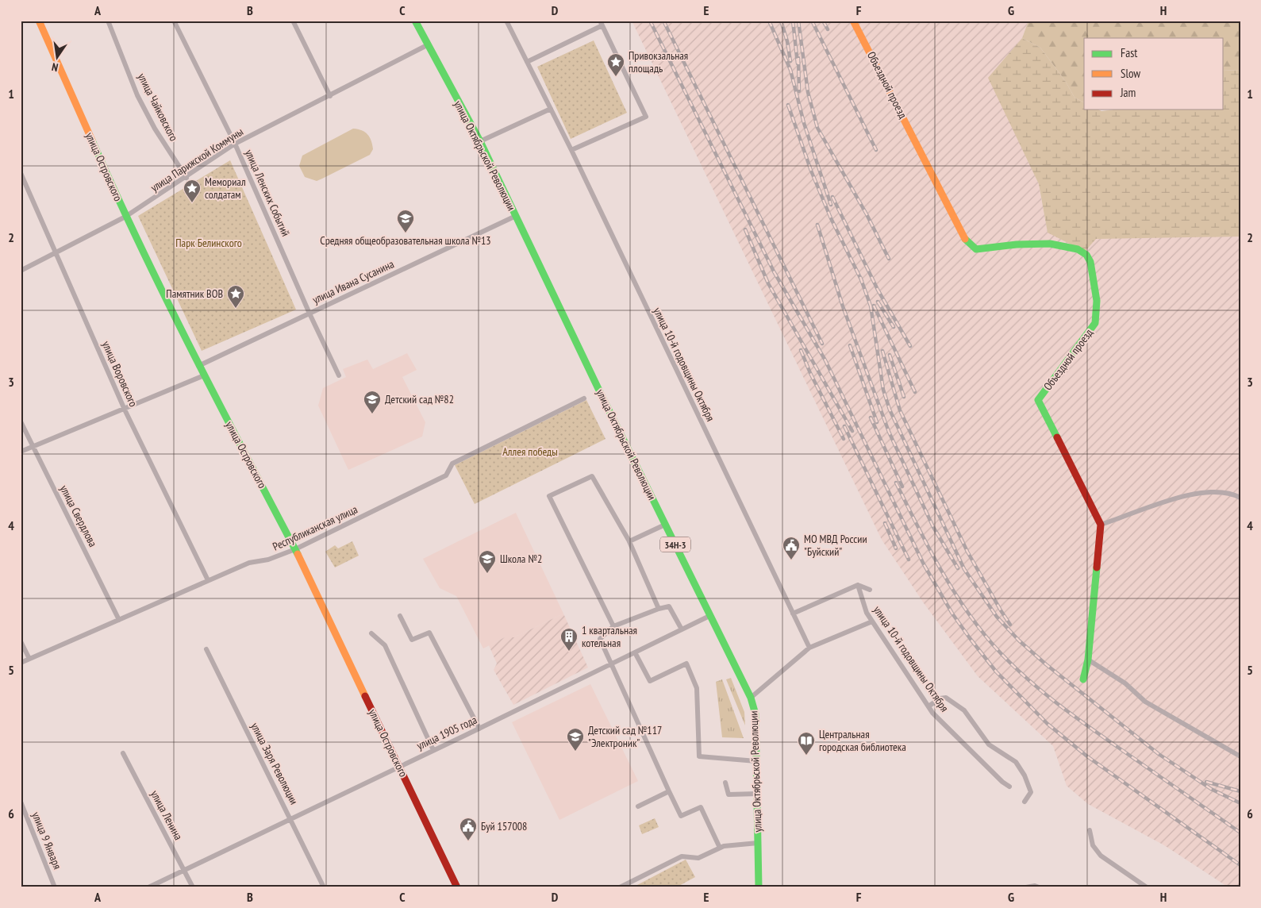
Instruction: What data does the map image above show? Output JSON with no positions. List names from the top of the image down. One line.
{"streets":{"street":["Объездной проезд","улица Чайковского","улица Октябрьской Революции","улица Парижской Коммуны","улица Островского","улица Ленских Событий","улица Ивана Сусанина","улица 10-й годовщины Октября","улица Воровского","улица Свердлова","Республиканская улица","34Н-3","улица 1905 года","улица Заря Революции","улица Ленина","улица 9 Января"]},"crossings":[["улица Чайковского","улица Парижской Коммуны"],["улица Октябрьской Революции","улица Парижской Коммуны"],["улица Октябрьской Революции","улица Ивана Сусанина"],["улица Октябрьской Революции","улица 1905 года"],["улица Парижской Коммуны","улица Островского"],["улица Парижской Коммуны","улица Ленских Событий"],["улица Парижской Коммуны","улица Воровского"],["улица Островского","улица Ивана Сусанина"],["улица Островского","Республиканская улица"],["улица Островского","улица 1905 года"],["улица Ленских Событий","улица Ивана Сусанина"],["улица Воровского","Республиканская улица"],["улица Свердлова","Республиканская улица"],["улица 1905 года","улица Заря Революции"],["улица 1905 года","улица Ленина"]],"parks":["Парк Белинского","Аллея победы"],"places":{"place":["Привокзальная площадь","Мемориал солдатам","Памятник ВОВ"],"school or university":["Средняя общеобразовательная школа №13","Детский сад №82","Школа №2","Детский сад №117 \"Электроник\""],"public building":["МО МВД России \"Буйский\"","Буй 157008"],"building":["1 квартальная котельная"],"library":["Центральная городская библиотека"]},"legend":["Fast","Slow","Jam"],"north":"bottom","grid":{"columns":["A","B","C","D","E","F","G","H"],"rows":["1","2","3","4","5","6"]}}
